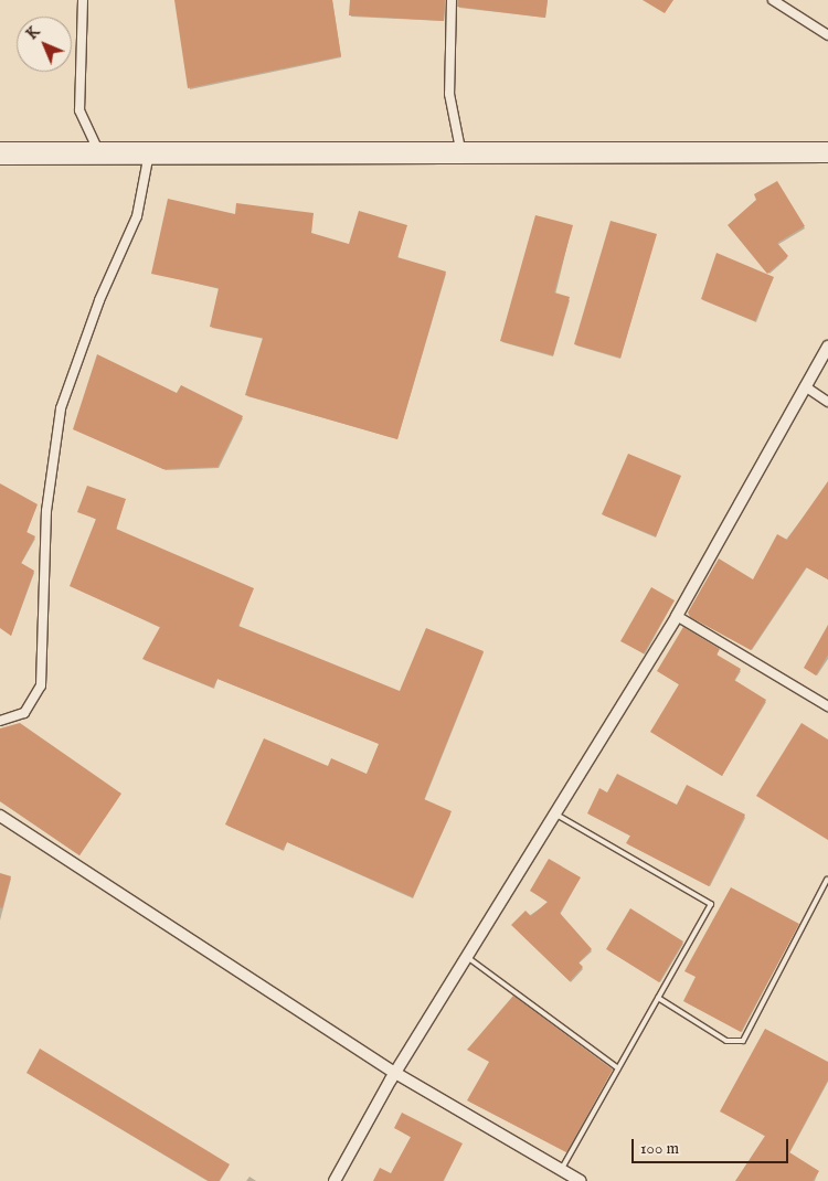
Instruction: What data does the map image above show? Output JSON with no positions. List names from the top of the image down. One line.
{"scale_bar":"100 m","north":"top left"}
